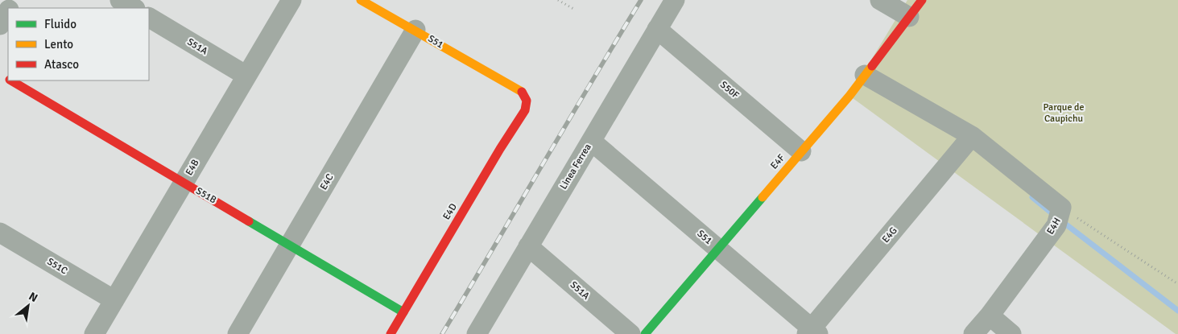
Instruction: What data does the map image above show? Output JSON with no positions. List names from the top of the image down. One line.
{"streets":{"street":["S51","S51A","S50F","E4F","Linea Ferrea","E4B","E4C","S51B","E4D","E4H","E4G","S51C"]},"crossings":[["S51","E4F"],["S51","Linea Ferrea"],["S51","E4C"],["S51","E4D"],["S51","E4G"],["S51A","Linea Ferrea"],["S51A","E4B"],["S50F","E4F"],["S50F","Linea Ferrea"],["E4F","E4H"],["E4B","S51B"],["E4B","S51C"],["E4C","S51B"],["S51B","E4D"],["E4H","E4G"]],"parks":["Parque de Caupichu"],"legend":["Fluido","Lento","Atasco"],"north":"top right"}
